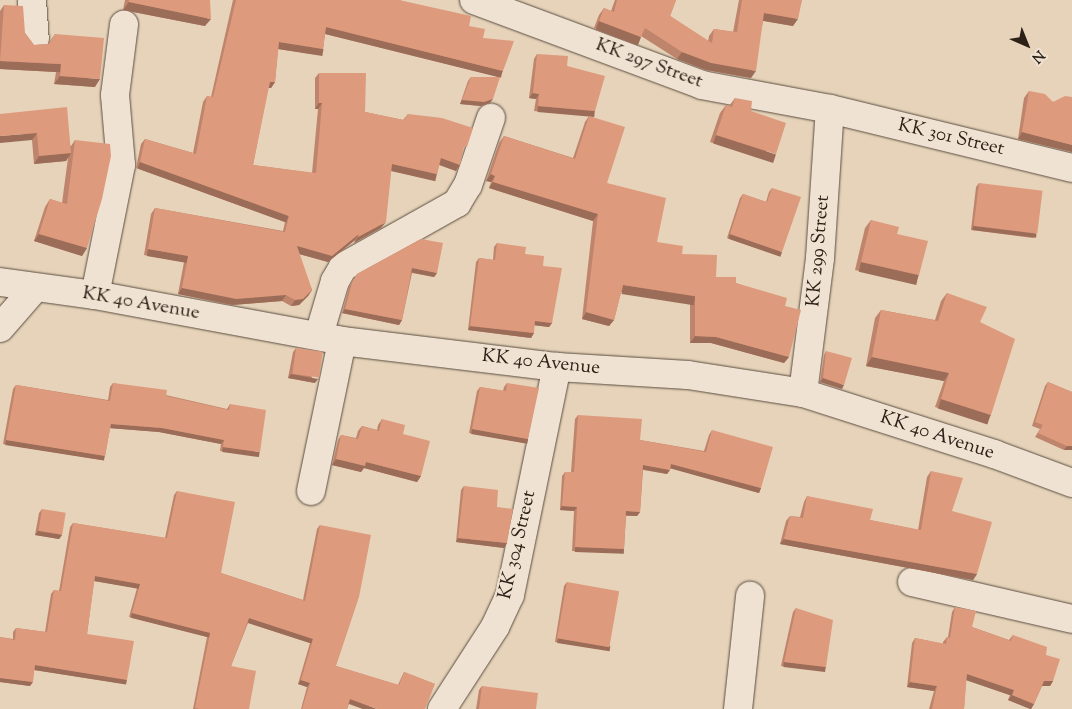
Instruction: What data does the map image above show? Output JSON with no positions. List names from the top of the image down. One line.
{"streets":{"street":["KK 297 Street","KK 301 Street","KK 299 Street","KK 40 Avenue","KK 304 Street"]},"crossings":[["KK 297 Street","KK 301 Street"],["KK 297 Street","KK 299 Street"],["KK 301 Street","KK 299 Street"],["KK 299 Street","KK 40 Avenue"],["KK 40 Avenue","KK 304 Street"]],"north":"bottom right"}
